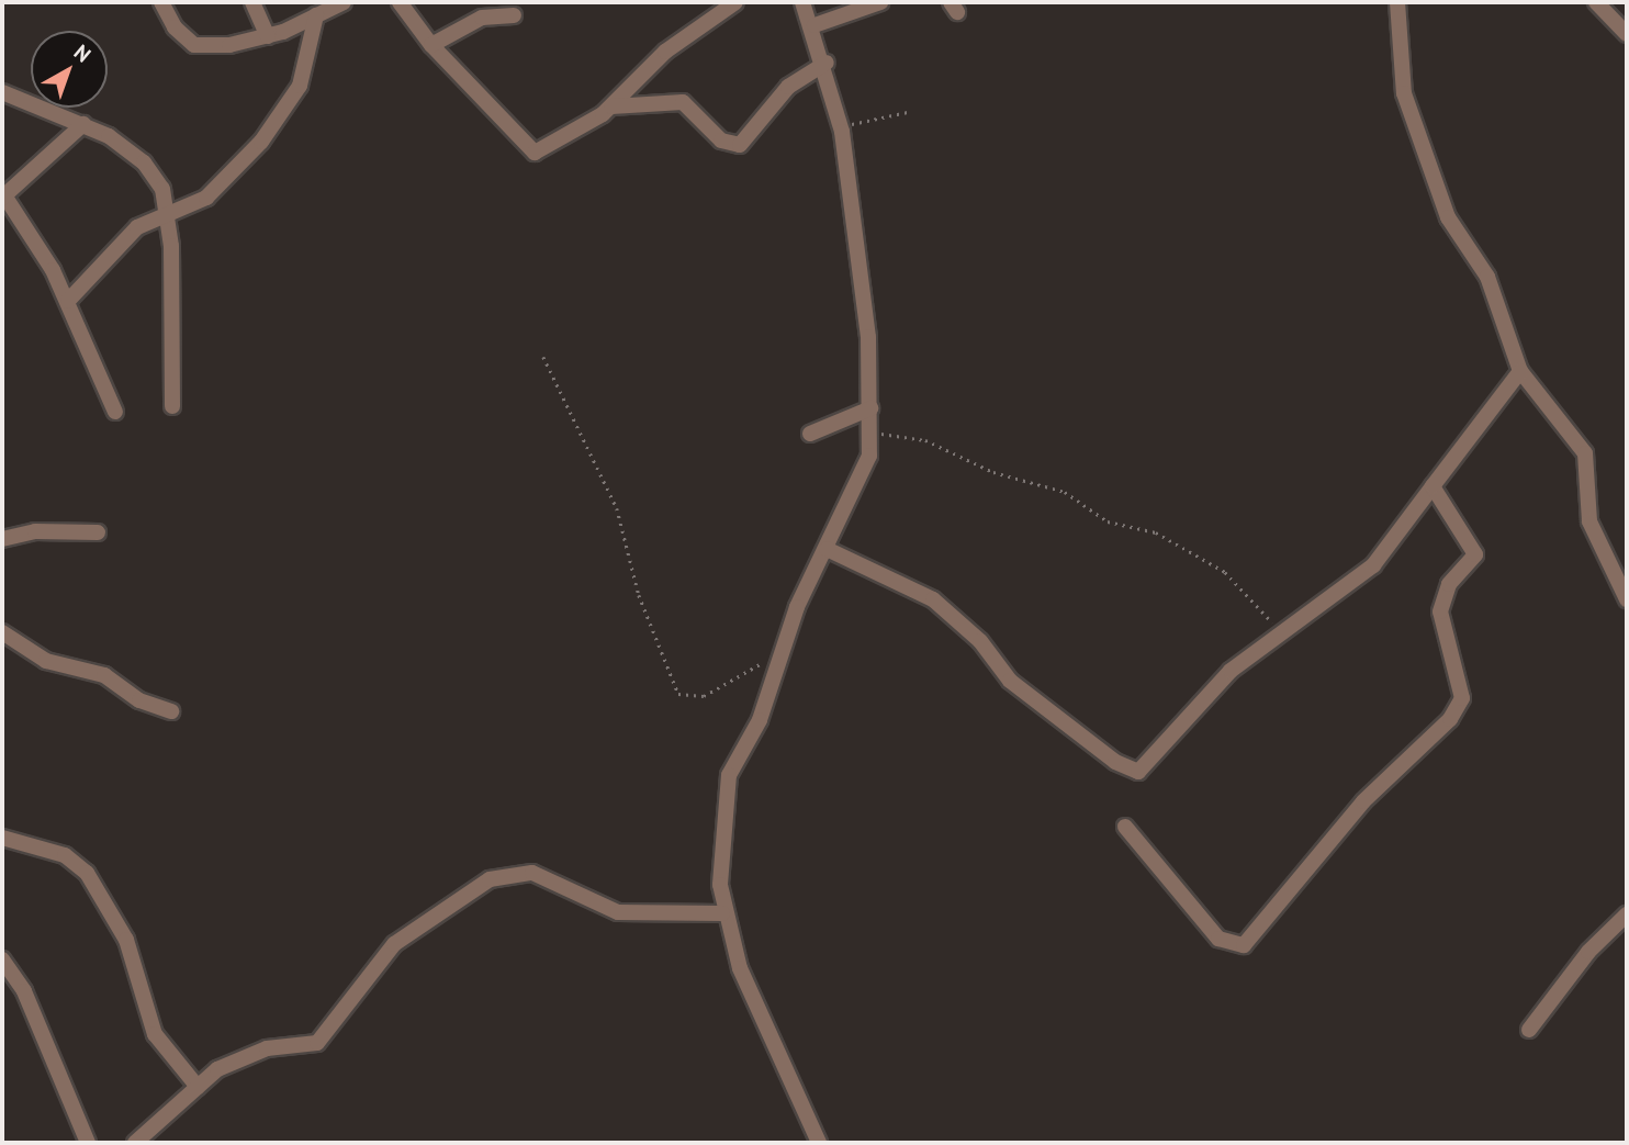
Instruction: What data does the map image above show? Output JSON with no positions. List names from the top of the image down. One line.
{"north":"top right"}
